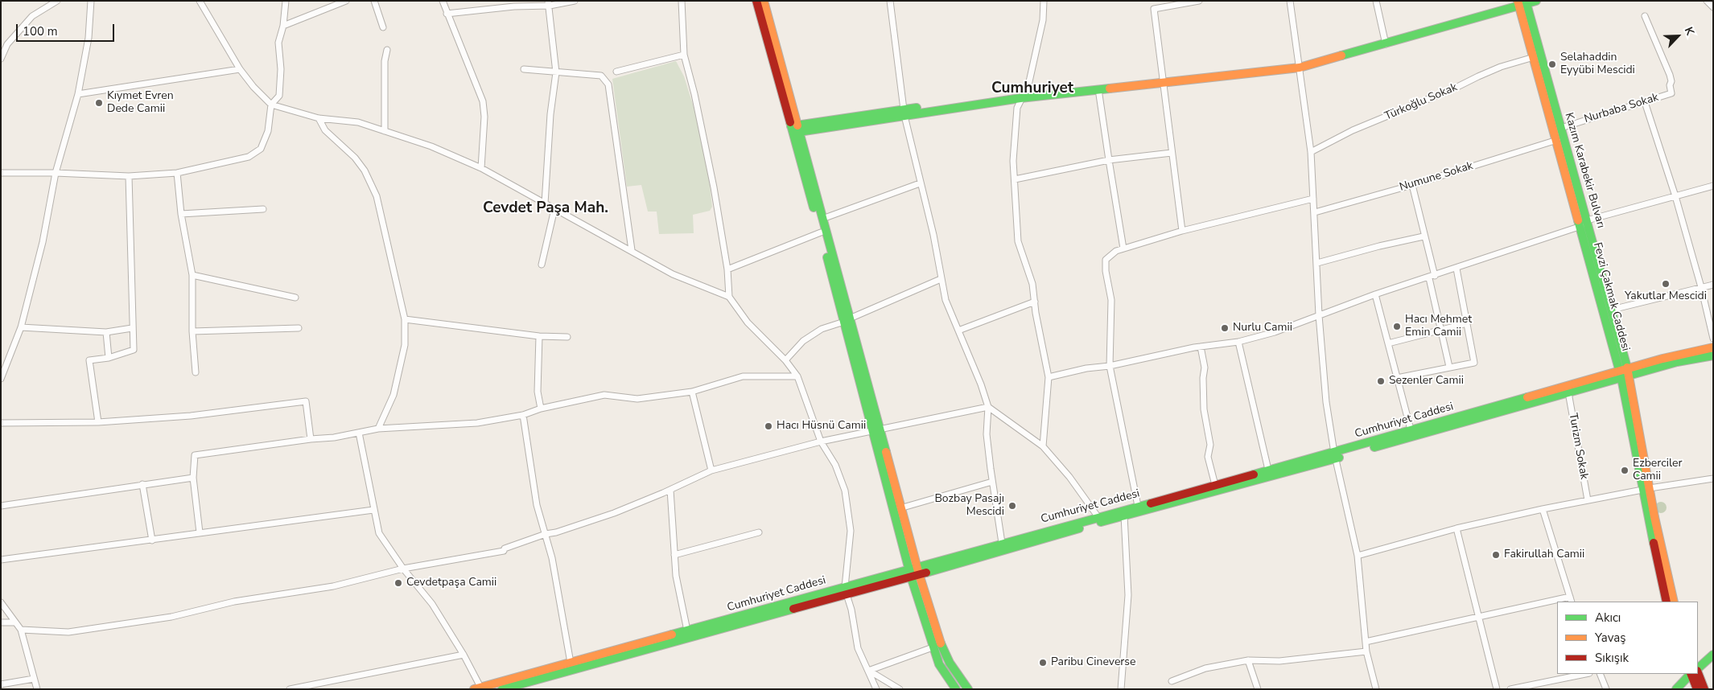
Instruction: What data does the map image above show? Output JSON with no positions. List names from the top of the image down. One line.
{"streets":{"main road":["Kazım Karabekir Bulvarı","Fevzi Çakmak Caddesi","Cumhuriyet Caddesi"],"street":["Türkoğlu Sokak","Nurbaba Sokak","Numune Sokak","Turizm Sokak"]},"crossings":[["Türkoğlu Sokak","Fevzi Çakmak Caddesi"],["Nurbaba Sokak","Kazım Karabekir Bulvarı"],["Kazım Karabekir Bulvarı","Fevzi Çakmak Caddesi"],["Kazım Karabekir Bulvarı","Cumhuriyet Caddesi"],["Numune Sokak","Fevzi Çakmak Caddesi"],["Fevzi Çakmak Caddesi","Cumhuriyet Caddesi"],["Cumhuriyet Caddesi","Turizm Sokak"]],"districts":["Cumhuriyet","Cevdet Paşa Mah."],"places":["Selahaddin Eyyübi Mescidi","Kıymet Evren Dede Camii","Yakutlar Mescidi","Hacı Mehmet Emin Camii","Nurlu Camii","Sezenler Camii","Hacı Hüsnü Camii","Ezberciler Camii","Bozbay Pasajı Mescidi","Fakirullah Camii","Cevdetpaşa Camii","Paribu Cineverse"],"legend":["Akıcı","Yavaş","Sıkışık"],"scale_bar":"100 m","north":"top right"}
